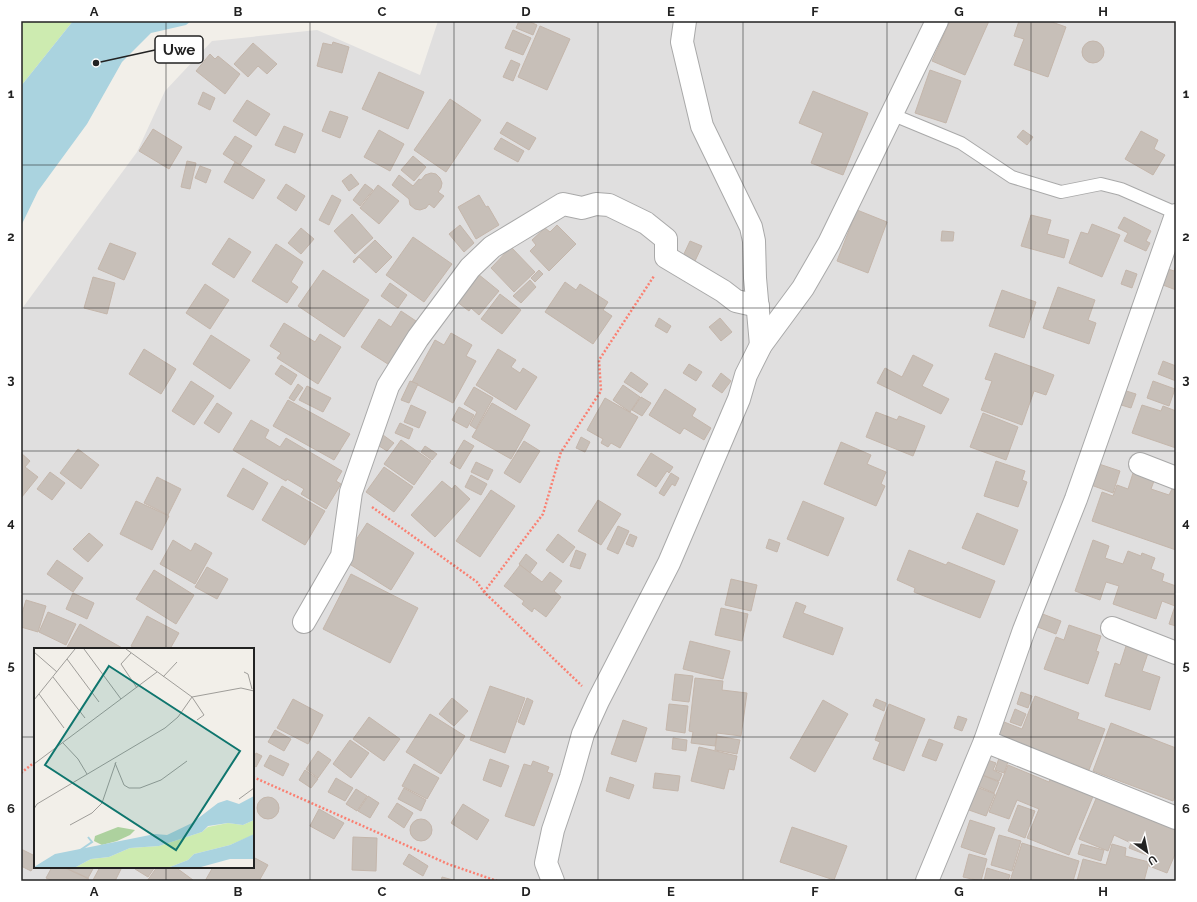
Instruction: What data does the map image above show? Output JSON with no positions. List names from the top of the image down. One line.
{"places":["Uwe"],"north":"bottom right","grid":{"columns":["A","B","C","D","E","F","G","H"],"rows":["1","2","3","4","5","6"]}}
